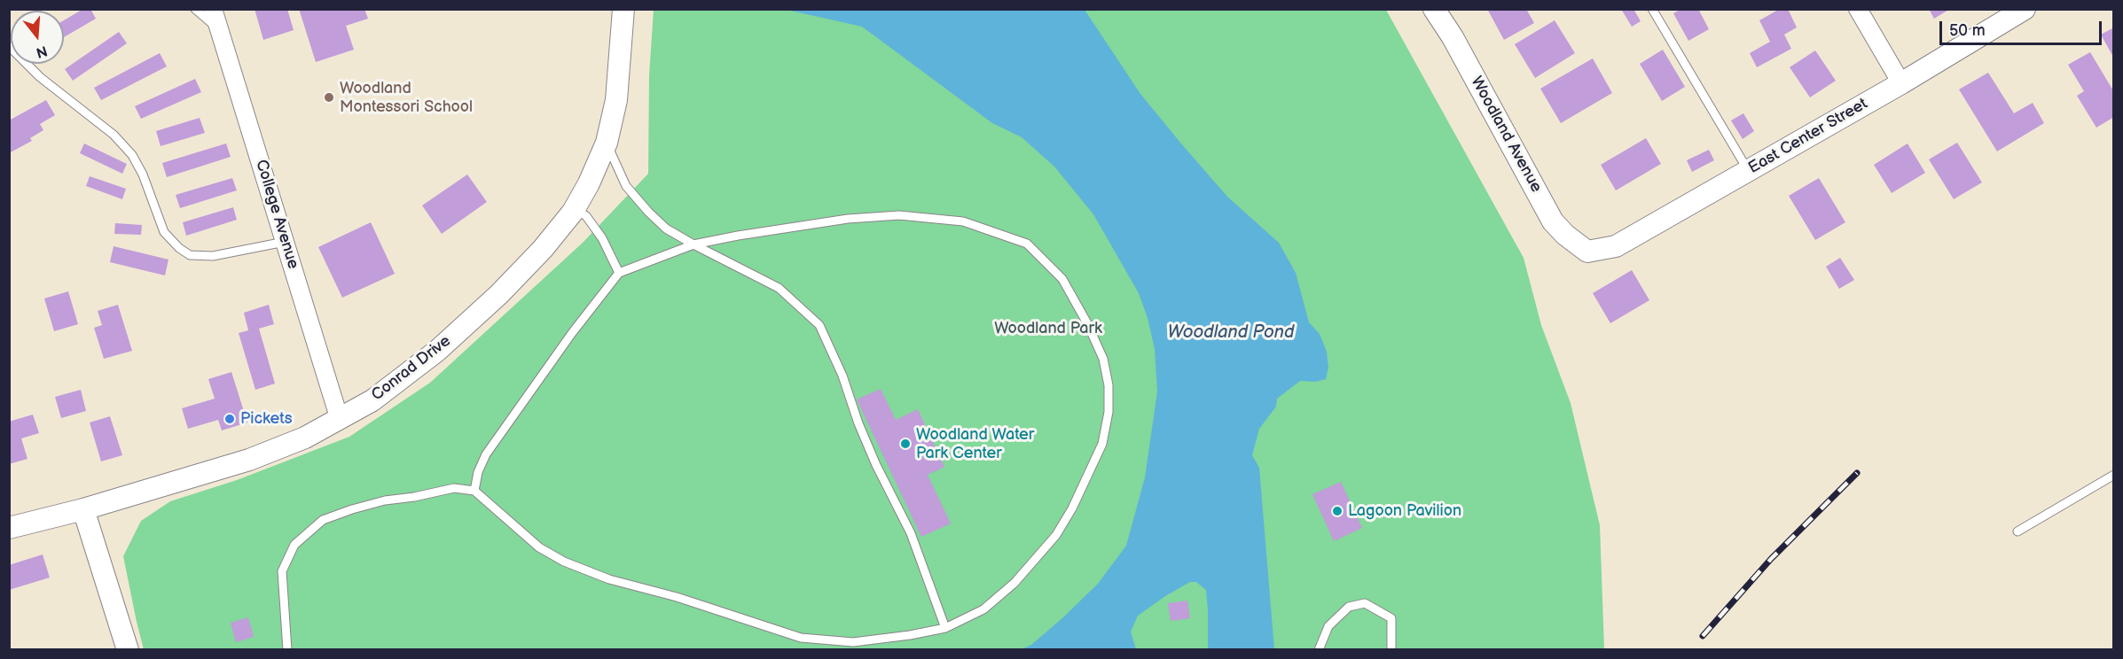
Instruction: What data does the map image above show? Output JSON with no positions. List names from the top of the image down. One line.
{"streets":{"street":["Woodland Avenue","East Center Street","College Avenue","Conrad Drive"]},"crossings":[["Woodland Avenue","East Center Street"],["College Avenue","Conrad Drive"]],"water":["Woodland Pond"],"parks":["Woodland Park"],"places":["Woodland Montessori School","Pickets","Woodland Water Park Center","Lagoon Pavilion"],"scale_bar":"50 m","north":"bottom"}
